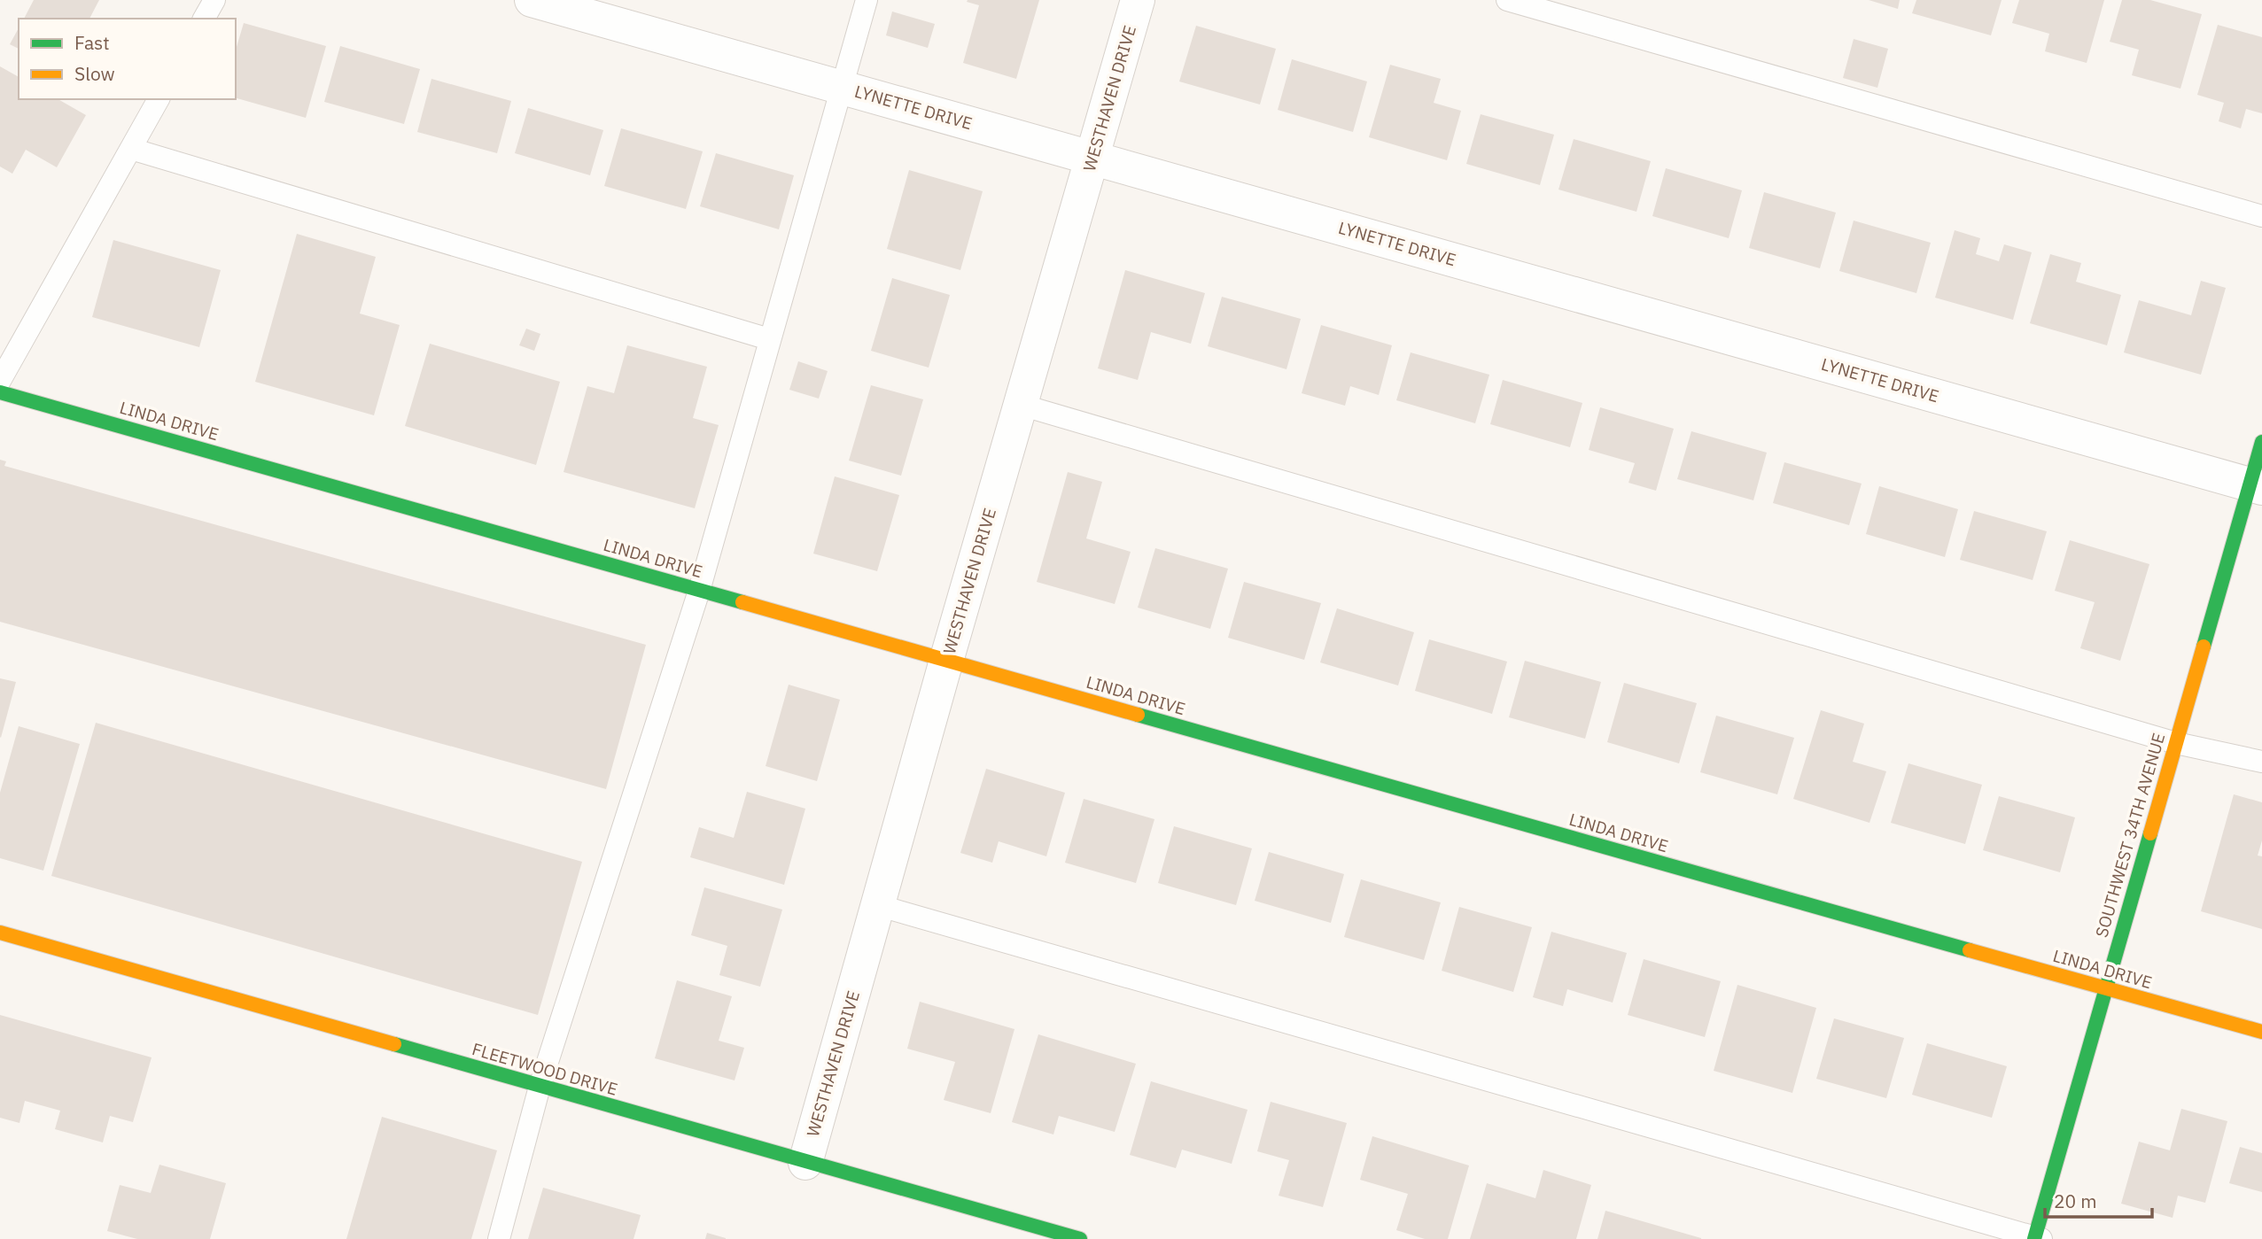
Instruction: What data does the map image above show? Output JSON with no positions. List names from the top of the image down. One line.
{"streets":{"street":["WESTHAVEN DRIVE","LYNETTE DRIVE","LINDA DRIVE","SOUTHWEST 34TH AVENUE","FLEETWOOD DRIVE"]},"crossings":[["WESTHAVEN DRIVE","LYNETTE DRIVE"],["WESTHAVEN DRIVE","LINDA DRIVE"],["WESTHAVEN DRIVE","FLEETWOOD DRIVE"],["LYNETTE DRIVE","SOUTHWEST 34TH AVENUE"],["LINDA DRIVE","SOUTHWEST 34TH AVENUE"]],"legend":["Fast","Slow"],"scale_bar":"20 m"}
